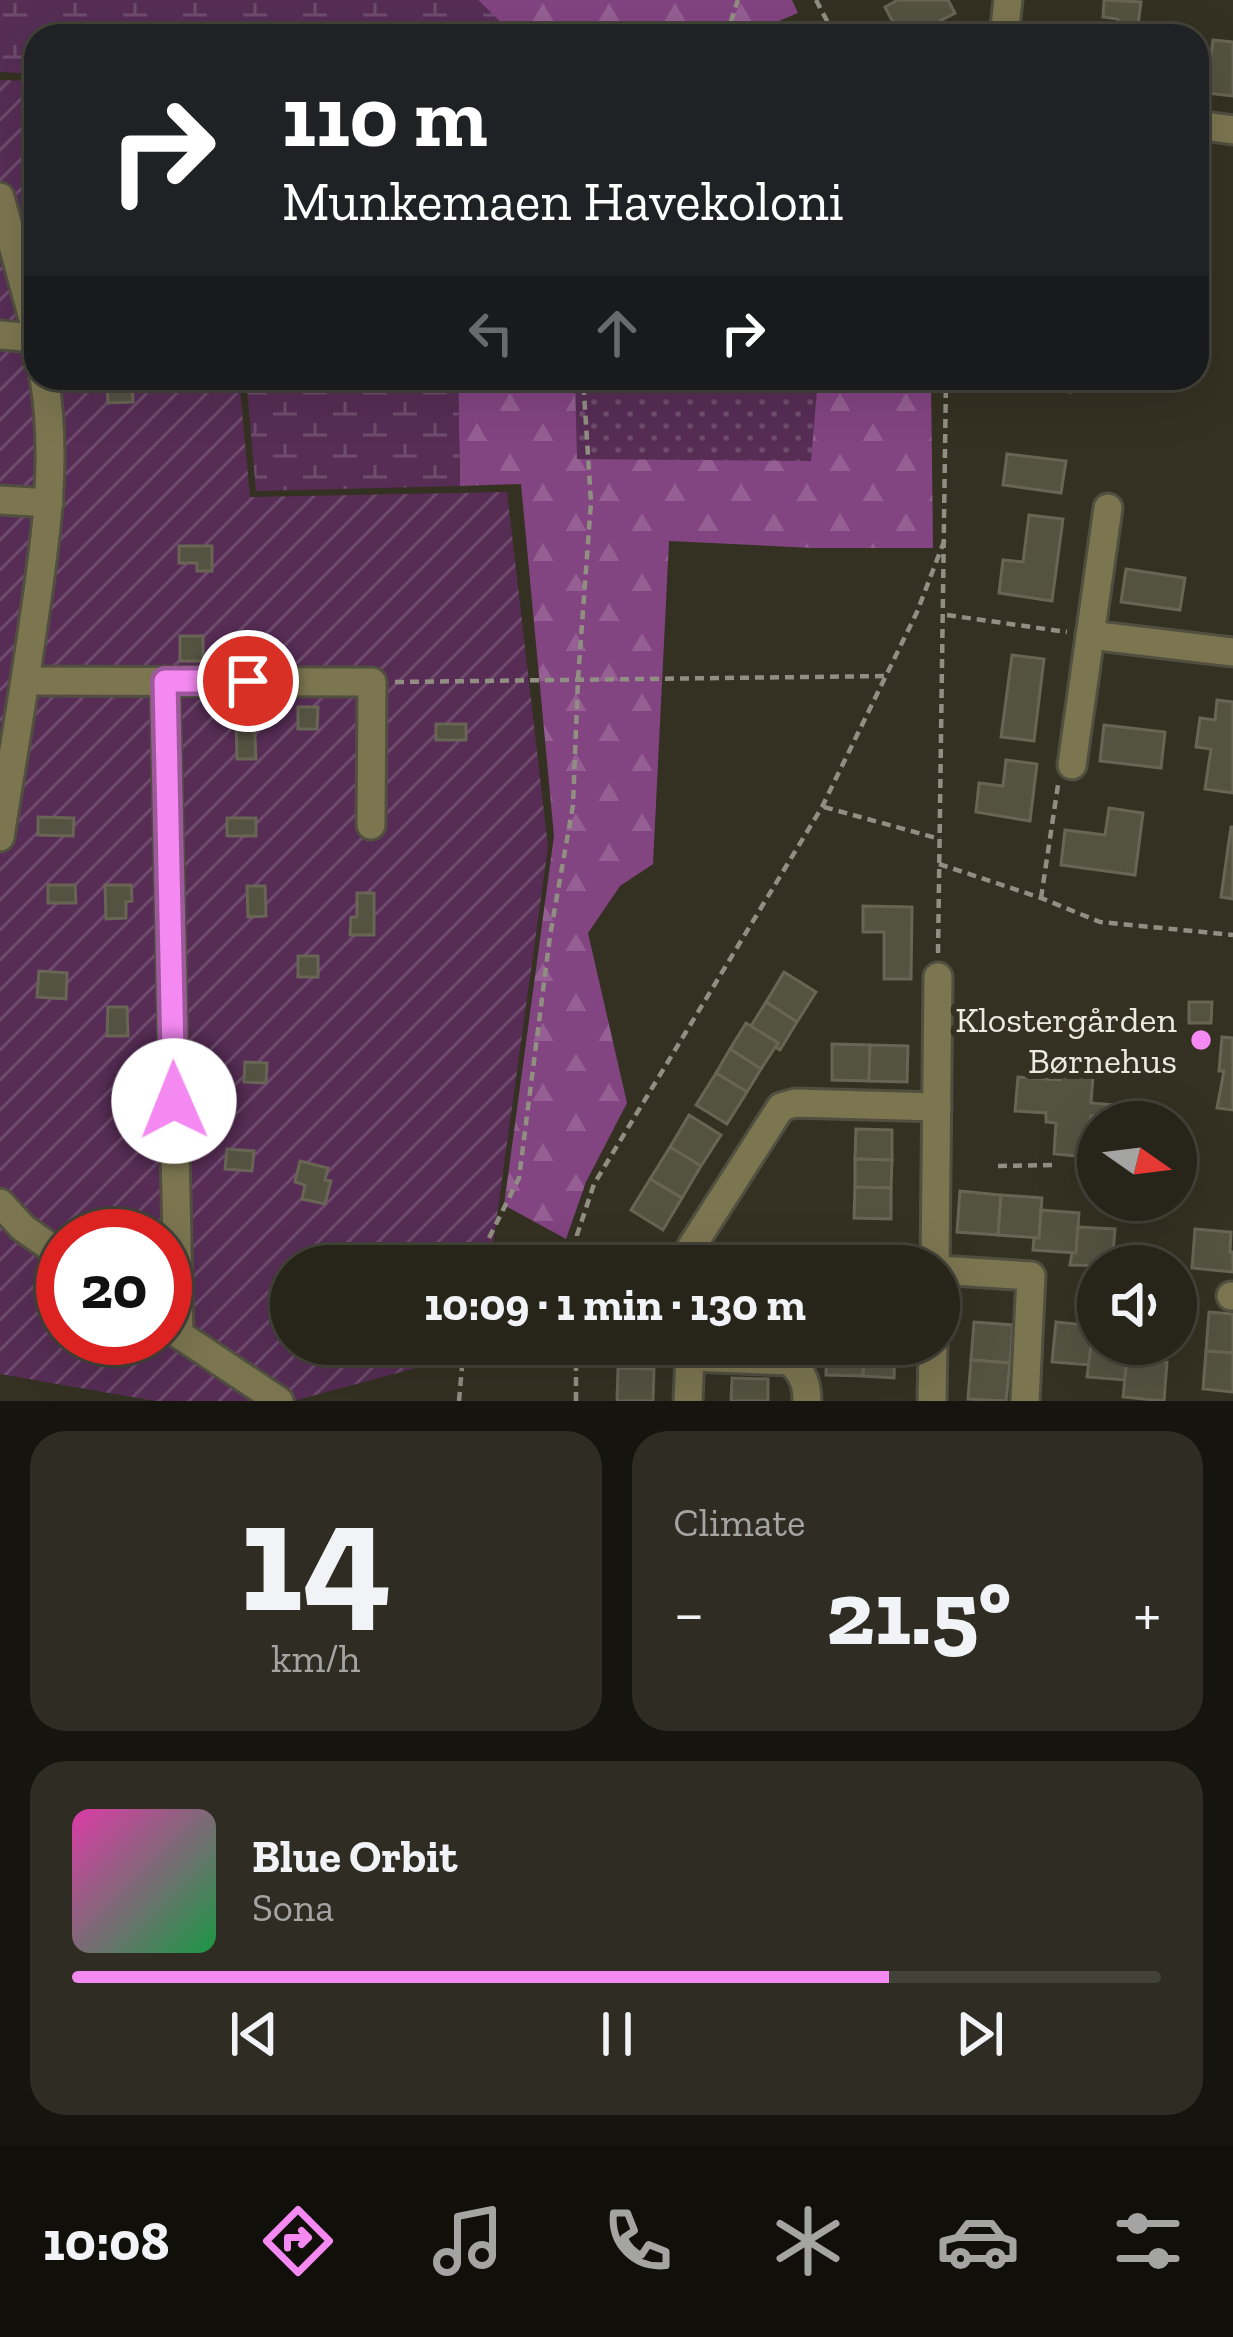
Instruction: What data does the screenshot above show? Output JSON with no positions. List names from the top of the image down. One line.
{"places":["Klostergården Børnehus"],"north":"right","page":{"turn":["110 m","Munkemaen Havekoloni"],"limit":"20","trip":"10:09 · 1 min · 130 m","tile":[["14","km/h"],"Climate"],"heat":["−","21.5°","+"],"song":["Blue Orbit","Sona"],"tabs":"10:08"}}
